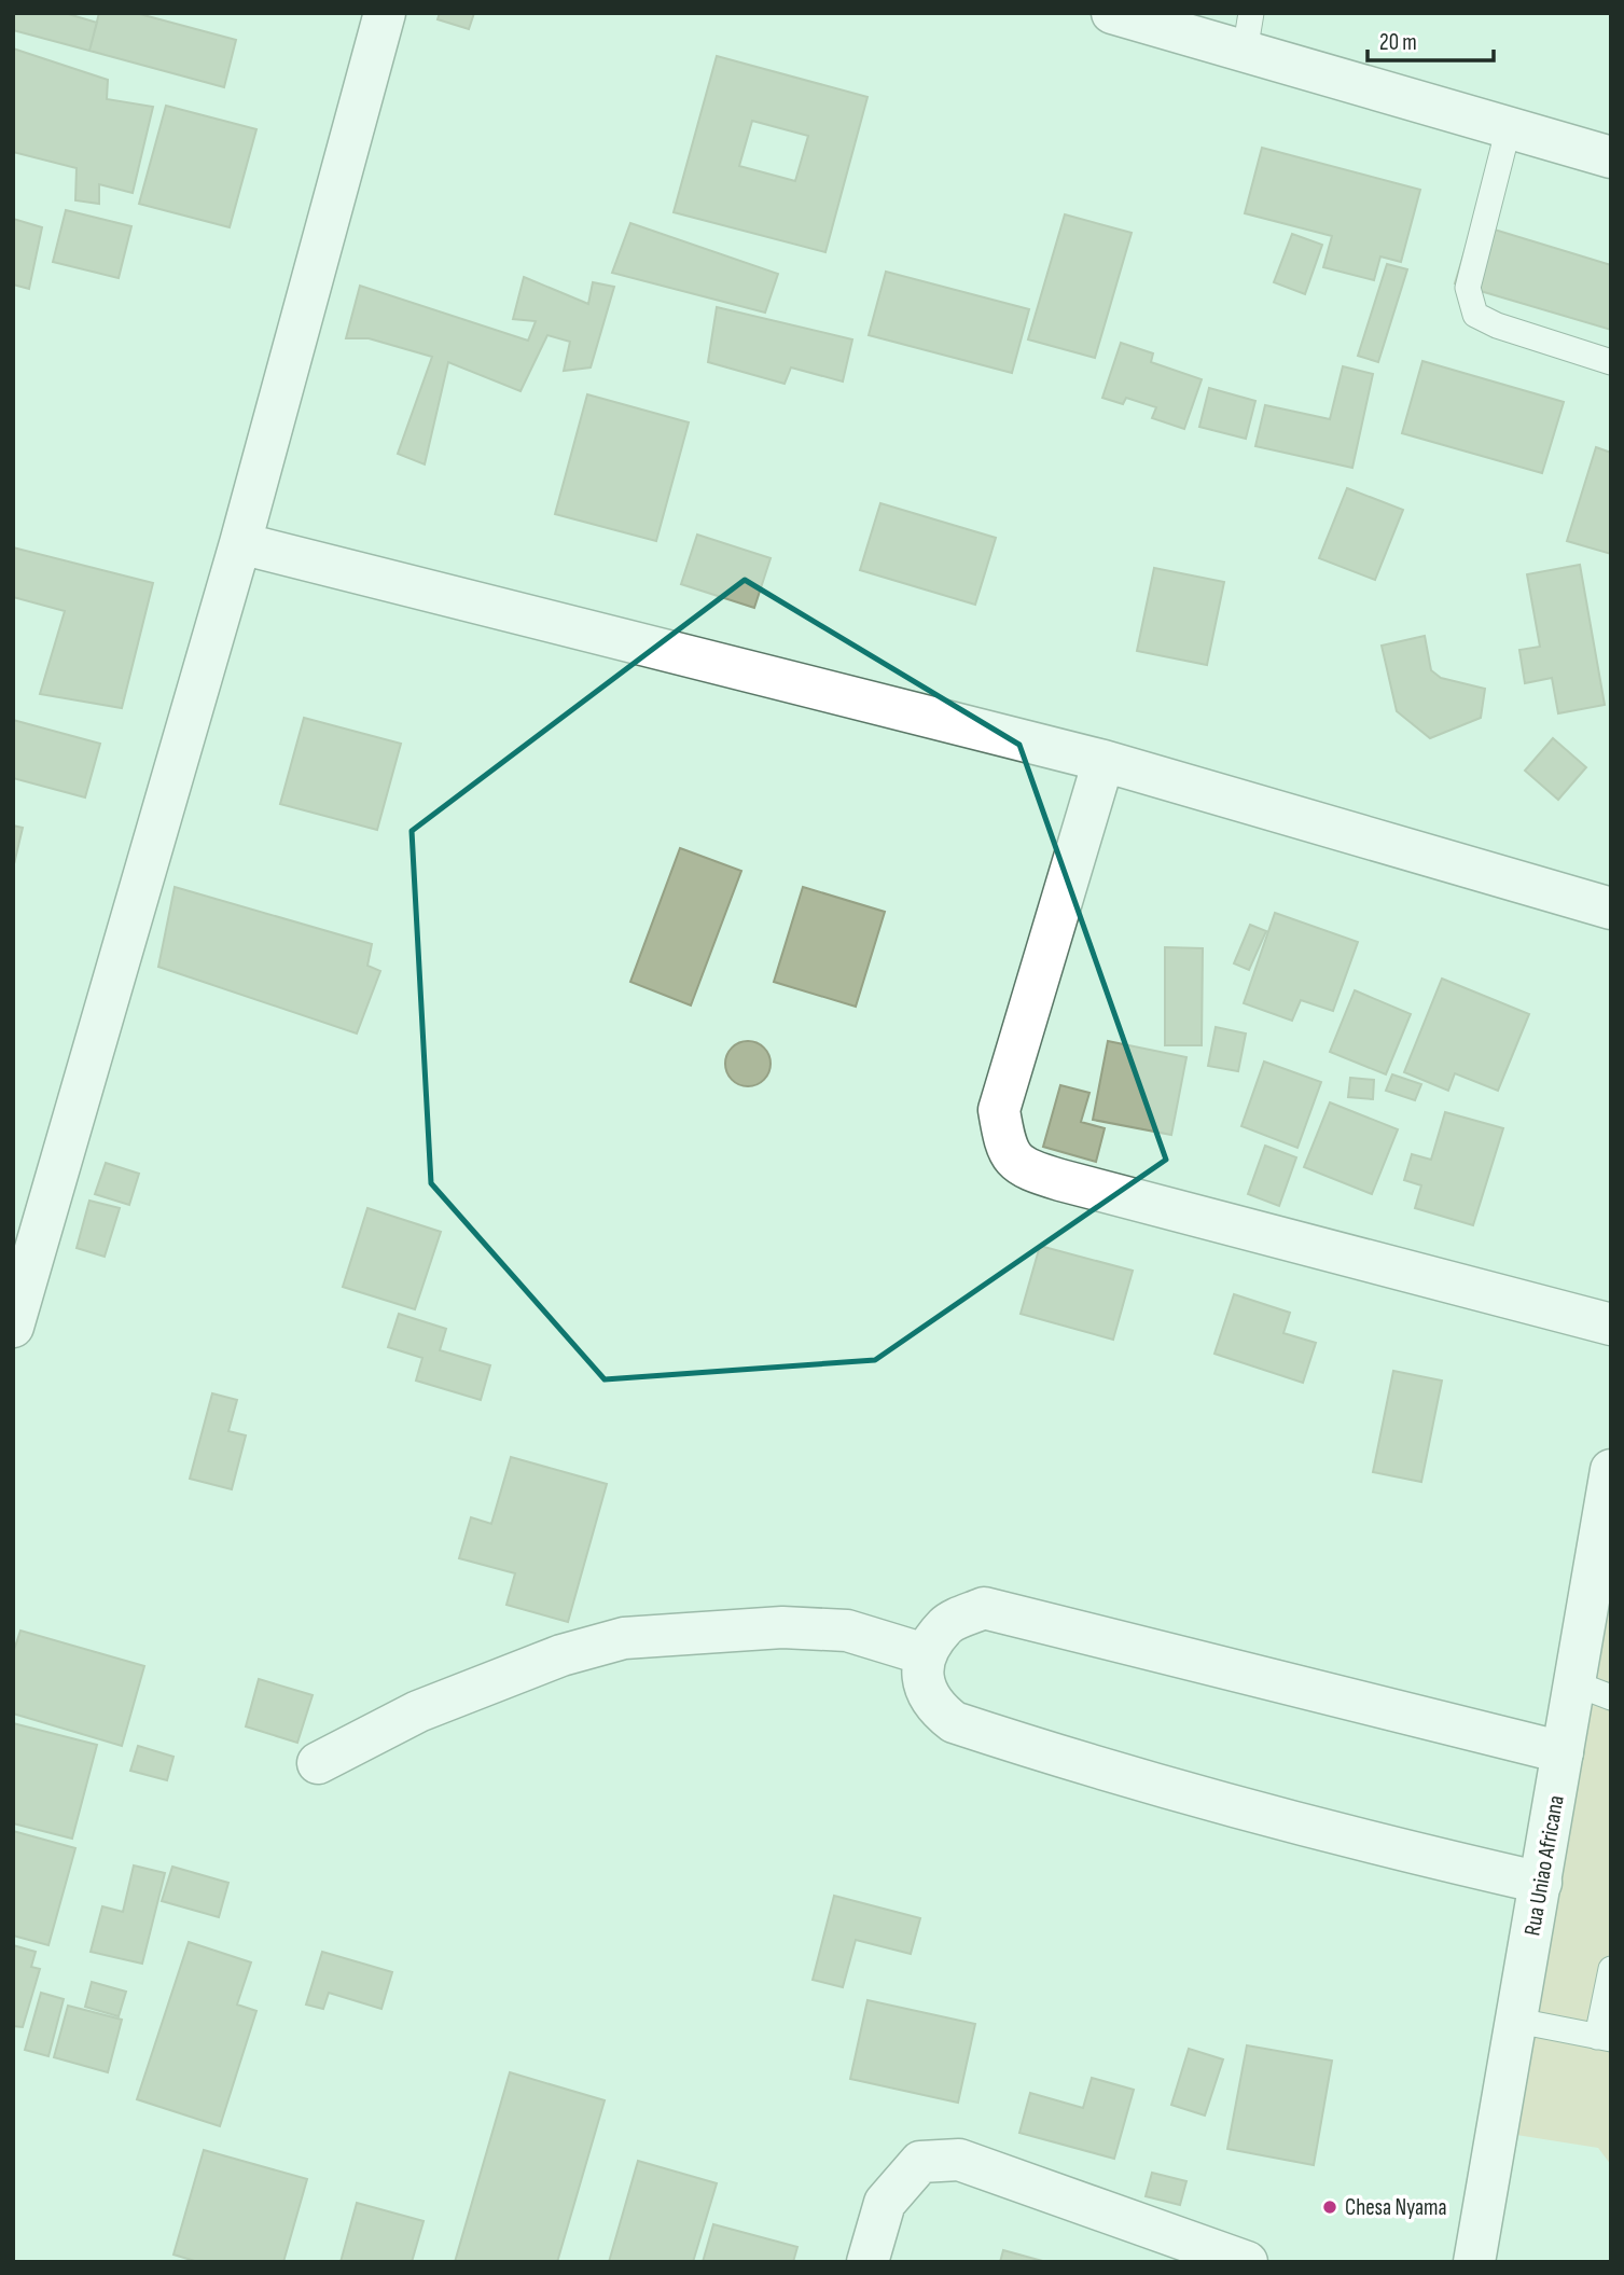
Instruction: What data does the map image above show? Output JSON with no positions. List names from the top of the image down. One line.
{"streets":{"street":["Rua Uniao Africana"]},"places":["Chesa Nyama"],"scale_bar":"20 m"}
